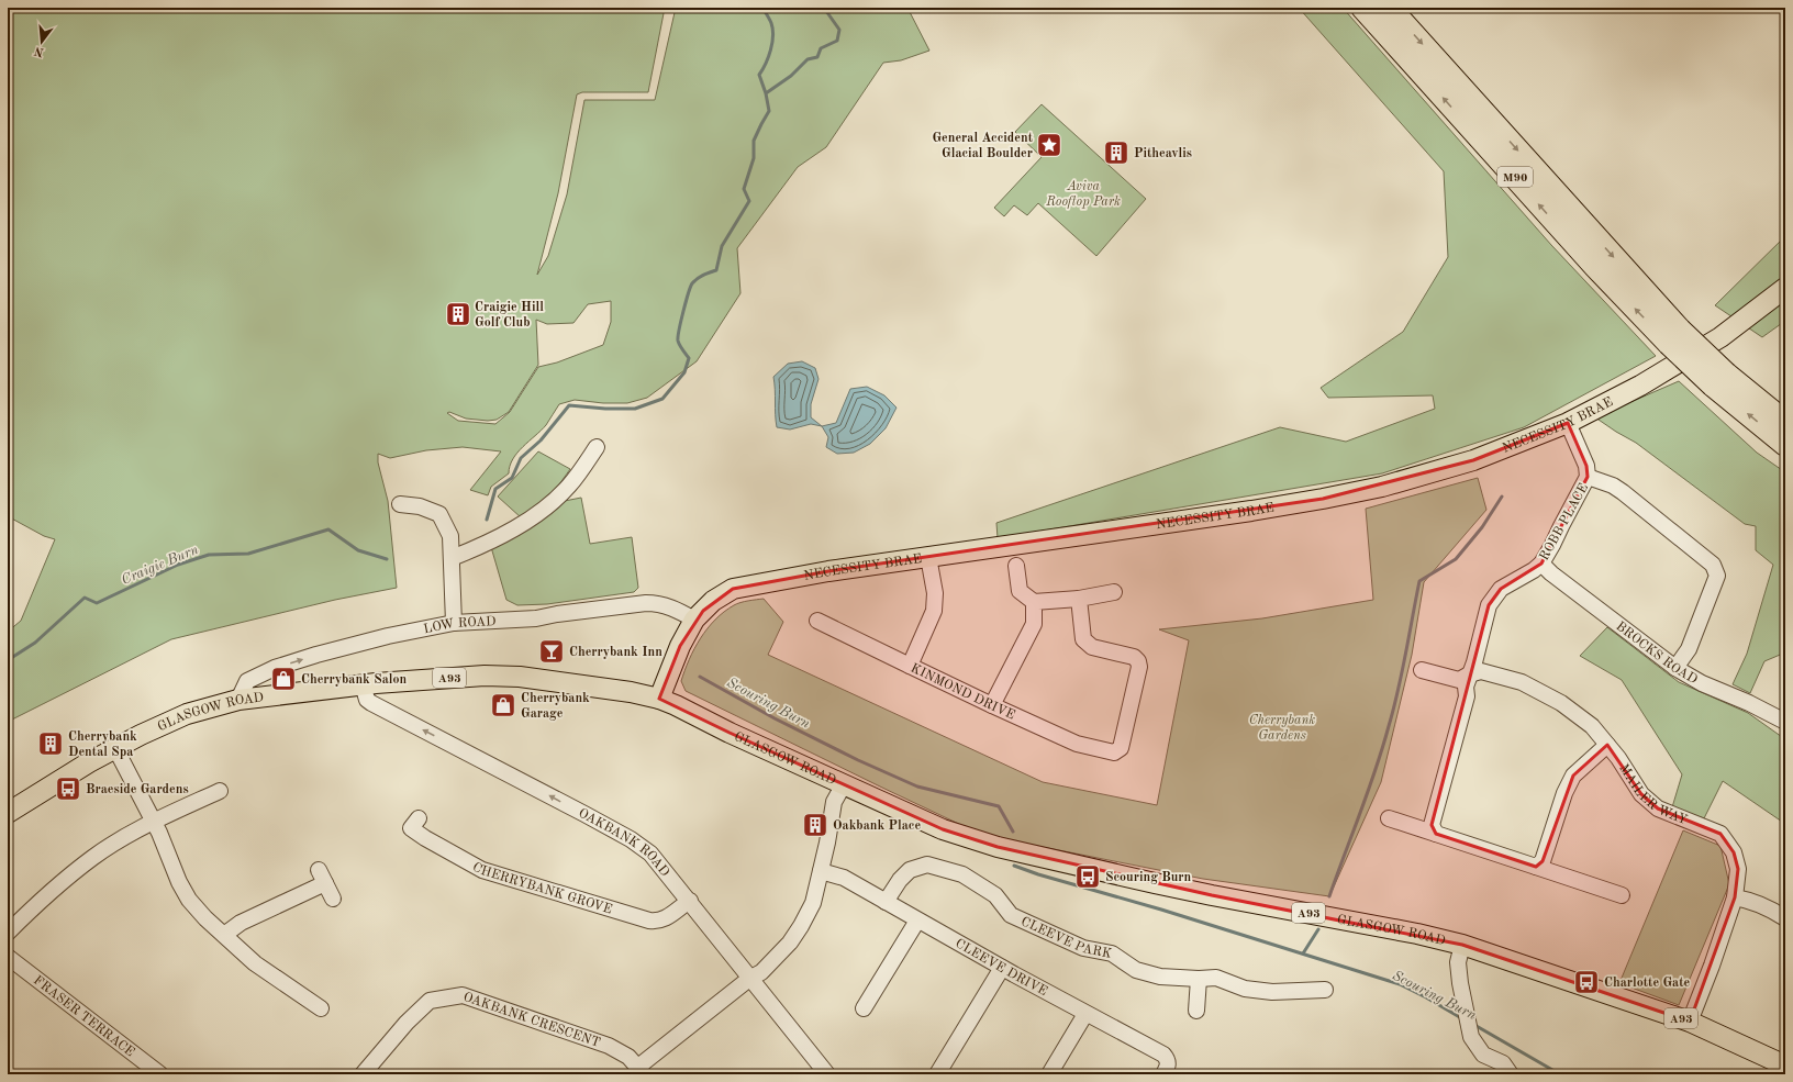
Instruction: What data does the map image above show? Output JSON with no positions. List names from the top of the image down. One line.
{"streets":{"highway":["M90"],"main road":["NECESSITY BRAE","A93","GLASGOW ROAD"],"street":["ROBB PLACE","LOW ROAD","BROCKS ROAD","KINMOND DRIVE","MAILER WAY","OAKBANK ROAD","CHERRYBANK GROVE","CLEEVE PARK","CLEEVE DRIVE","FRASER TERRACE","OAKBANK CRESCENT"]},"crossings":[["NECESSITY BRAE","ROBB PLACE"],["NECESSITY BRAE","LOW ROAD"],["NECESSITY BRAE","KINMOND DRIVE"],["NECESSITY BRAE","GLASGOW ROAD"],["ROBB PLACE","BROCKS ROAD"],["ROBB PLACE","MAILER WAY"],["LOW ROAD","GLASGOW ROAD"],["A93","GLASGOW ROAD"],["A93","MAILER WAY"],["GLASGOW ROAD","MAILER WAY"],["GLASGOW ROAD","OAKBANK ROAD"],["OAKBANK ROAD","CHERRYBANK GROVE"],["CLEEVE PARK","CLEEVE DRIVE"]],"one_way":["LOW ROAD","OAKBANK ROAD"],"water":["Craigie Burn","Scouring Burn"],"parks":["Aviva Rooftop Park","Cherrybank Gardens"],"places":{"place":["General Accident Glacial Boulder"],"building":["Pitheavlis","Craigie Hill Golf Club","Cherrybank Dental Spa","Oakbank Place"],"bar":["Cherrybank Inn"],"shop":["Cherrybank Salon","Cherrybank Garage"],"bus stop":["Braeside Gardens","Scouring Burn","Charlotte Gate"]},"north":"bottom"}
